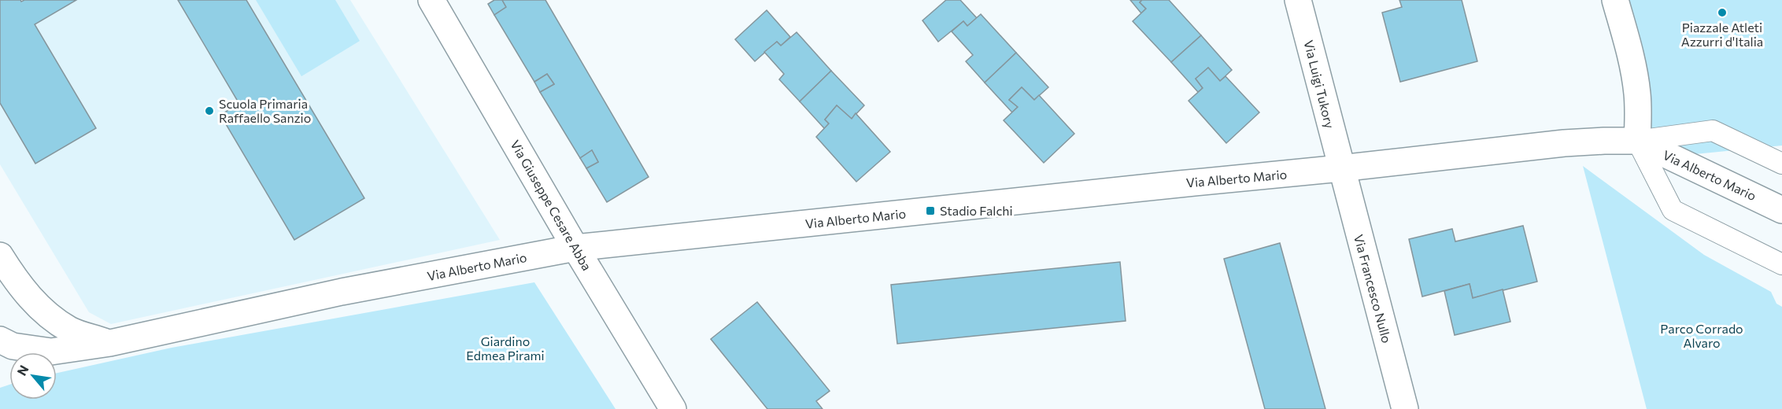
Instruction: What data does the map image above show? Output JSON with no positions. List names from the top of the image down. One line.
{"streets":{"street":["Via Luigi Tukory","Via Alberto Mario","Via Giuseppe Cesare Abba","Via Francesco Nullo"]},"crossings":[["Via Luigi Tukory","Via Alberto Mario"],["Via Luigi Tukory","Via Francesco Nullo"],["Via Alberto Mario","Via Giuseppe Cesare Abba"],["Via Alberto Mario","Via Francesco Nullo"]],"parks":["Parco Corrado Alvaro","Giardino Edmea Pirami"],"places":{"other":["Piazzale Atleti Azzurri d'Italia","Scuola Primaria Raffaello Sanzio"],"transit":["Stadio Falchi"]},"north":"top left"}
